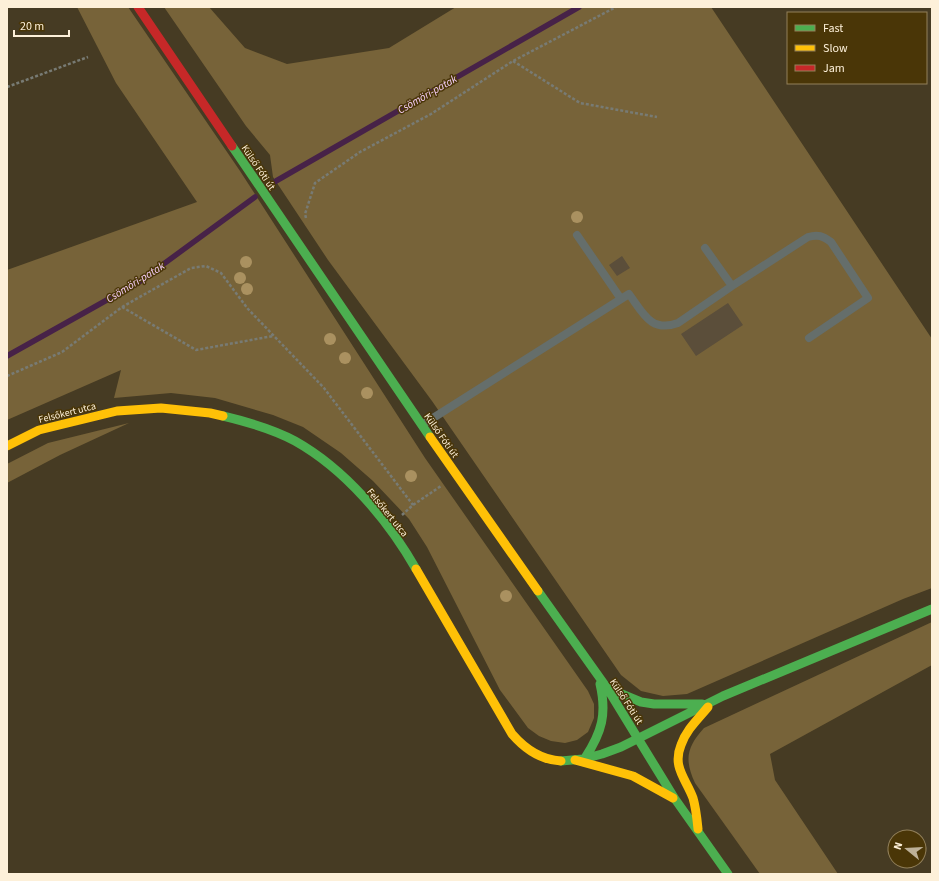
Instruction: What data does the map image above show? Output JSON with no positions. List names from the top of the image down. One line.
{"streets":{"main road":["Külső Fóti út","Felsőkert utca"]},"crossings":[["Külső Fóti út","Felsőkert utca"]],"water":["Csömöri-patak"],"legend":["Fast","Slow","Jam"],"scale_bar":"20 m","north":"left"}
